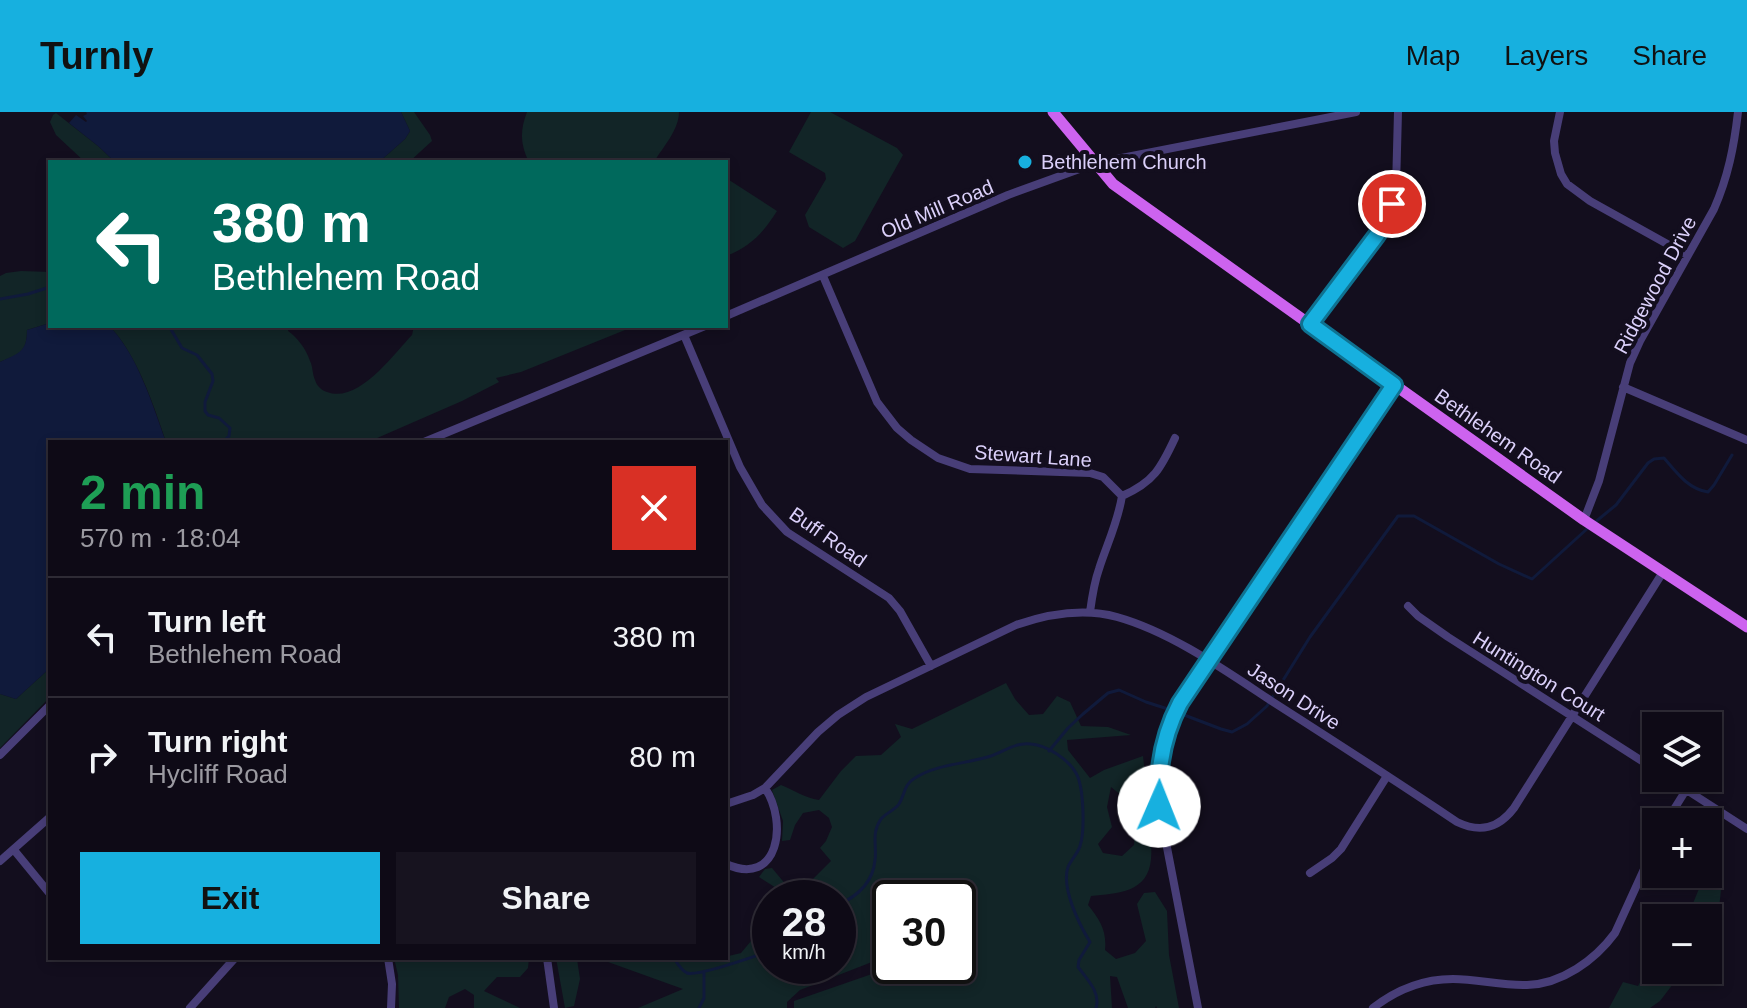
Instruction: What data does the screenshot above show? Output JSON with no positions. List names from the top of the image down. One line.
{"streets":{"main road":["Bethlehem Road"],"street":["Old Mill Road","Ridgewood Drive","Stewart Lane","Buff Road","Huntington Court","Jason Drive"]},"crossings":[["Old Mill Road","Bethlehem Road"],["Old Mill Road","Stewart Lane"],["Ridgewood Drive","Bethlehem Road"],["Bethlehem Road","Jason Drive"],["Buff Road","Jason Drive"],["Huntington Court","Jason Drive"]],"places":["Bethlehem Church"],"page":{"header":"Turnly","nav":["Map","Layers","Share"],"turn":["380 m","Bethlehem Road"],"heading":["2 min","570 m · 18:04"],"list":[{"name":"Turn left","note":"Bethlehem Road","value":"380 m"},{"name":"Turn right","note":"Hycliff Road","value":"80 m"}],"map_buttons":["+","−"],"buttons":["Exit","Share"],"speed":"28 km/h","limit":"30"}}
